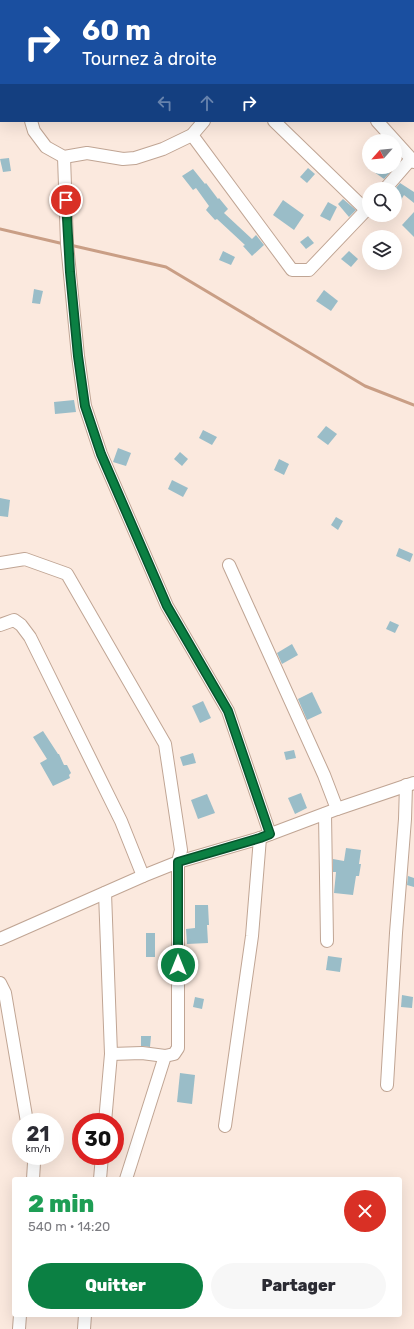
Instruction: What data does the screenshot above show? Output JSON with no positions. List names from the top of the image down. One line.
{"north":"bottom left","page":{"turn":["60 m","Tournez à droite"],"speed":"21 km/h","limit":"30","heading":["2 min","540 m · 14:20"],"buttons":["Quitter","Partager"]}}
